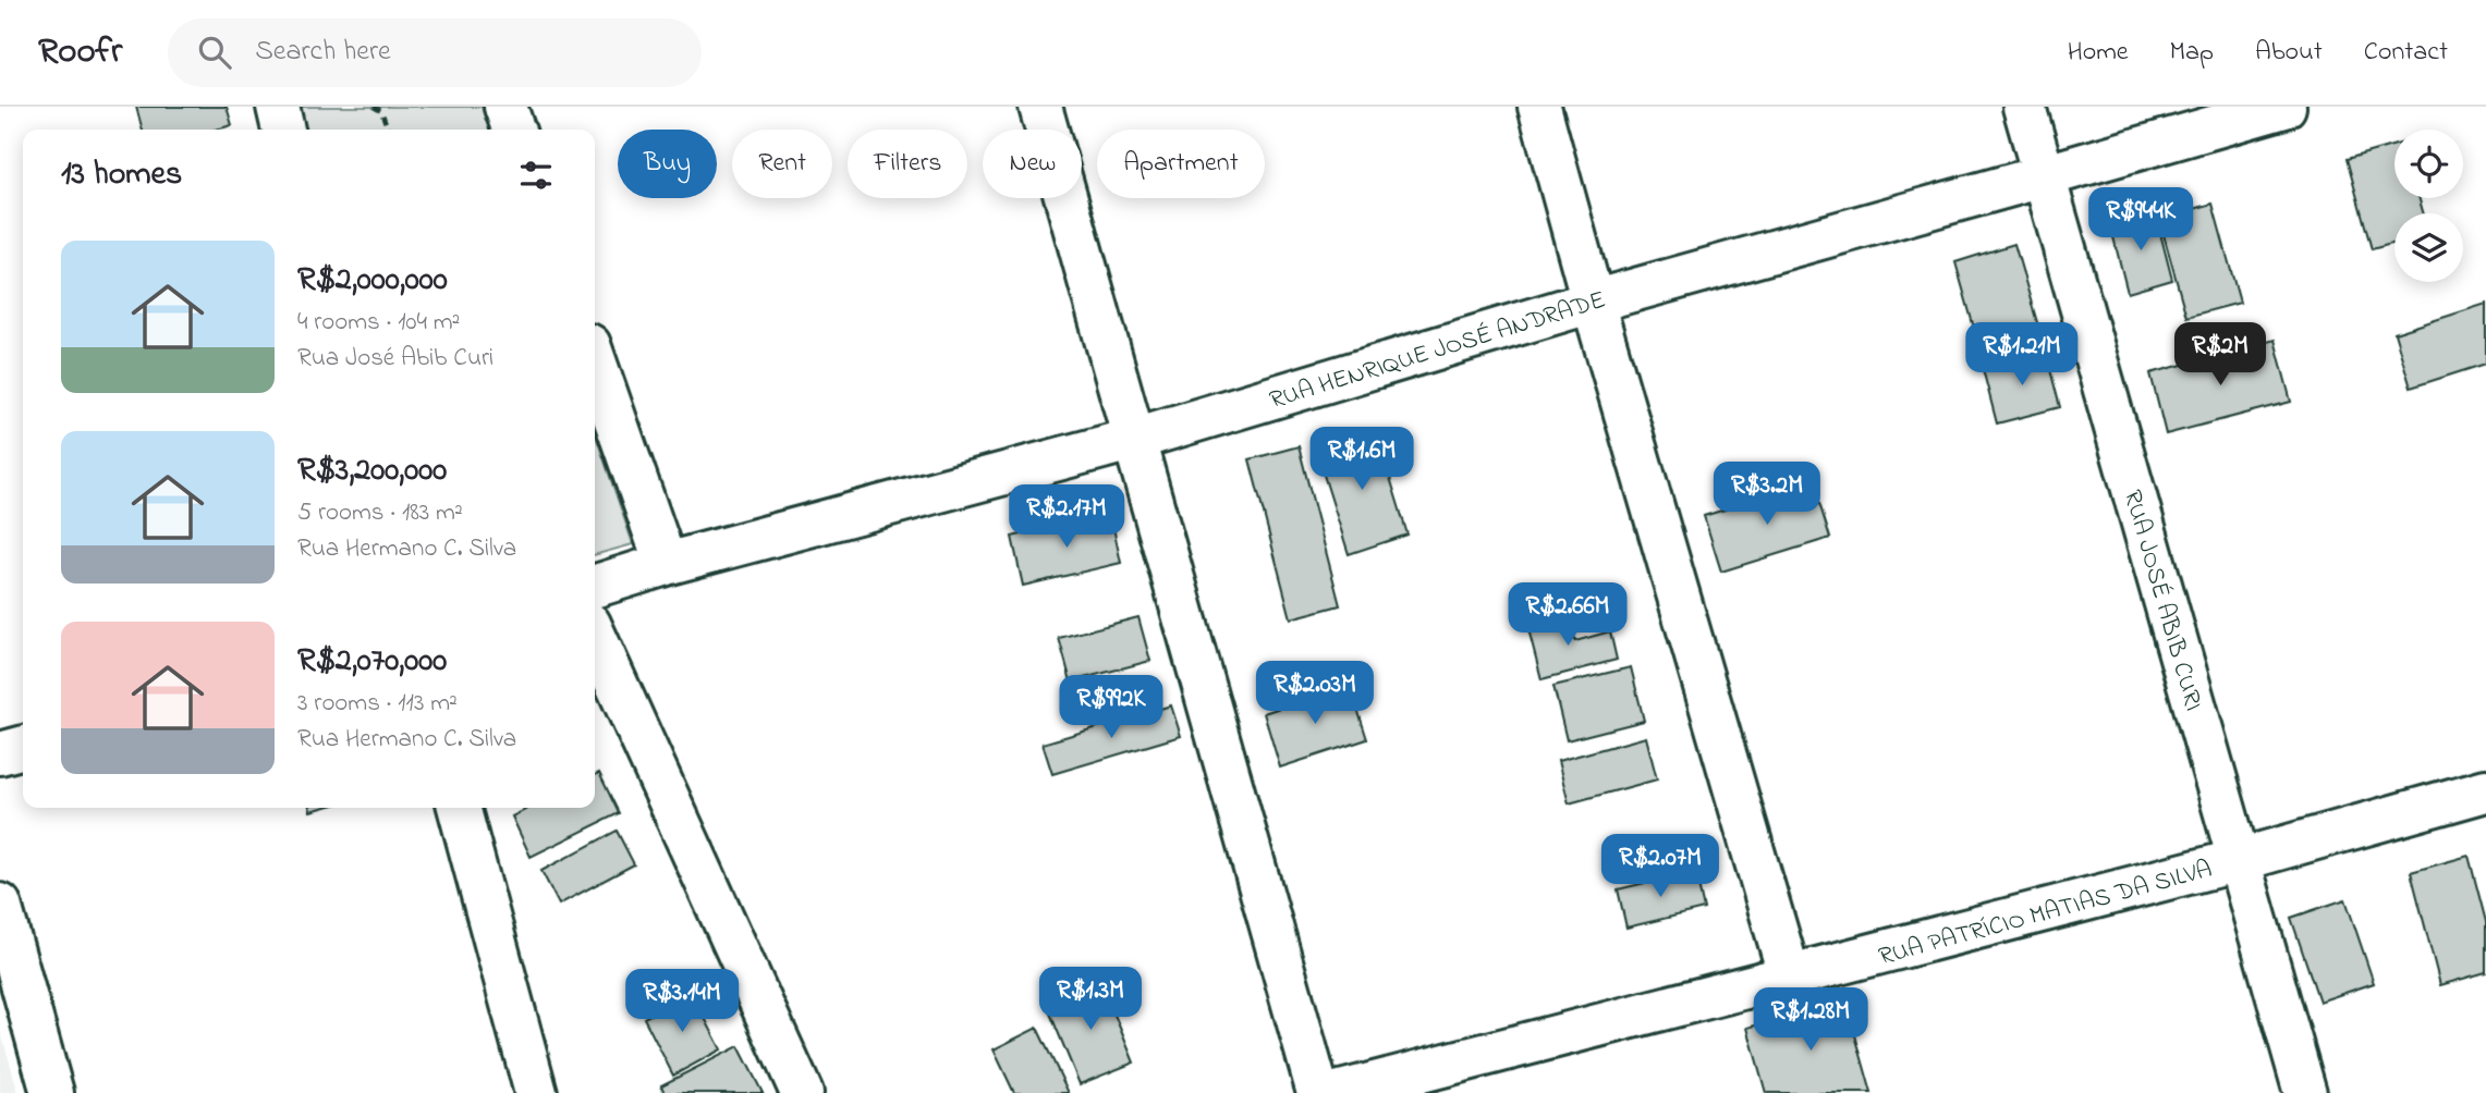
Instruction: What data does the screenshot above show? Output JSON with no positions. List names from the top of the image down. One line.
{"streets":{"street":["RUA HENRIQUE JOSÉ ANDRADE","RUA JOSÉ ABIB CURI","RUA PATRÍCIO MATIAS DA SILVA"]},"crossings":[["RUA HENRIQUE JOSÉ ANDRADE","RUA JOSÉ ABIB CURI"],["RUA JOSÉ ABIB CURI","RUA PATRÍCIO MATIAS DA SILVA"]],"page":{"header":"Roofr","search":"Search here","nav":["Home","Map","About","Contact"],"chip":["Buy","Rent","Filters","New","Apartment"],"heading":"13 homes","price":["R$944K","R$1.21M","R$2M","R$1.6M","R$3.2M","R$2.17M","R$2.66M","R$2.03M","R$992K","R$2.07M","R$1.3M","R$3.14M","R$1.28M"],"list":[{"name":"R$2,000,000","note":"4 rooms · 104 m² · Rua José Abib Curi"},{"name":"R$3,200,000","note":"5 rooms · 183 m² · Rua Hermano C. Silva"},{"name":"R$2,070,000","note":"3 rooms · 113 m² · Rua Hermano C. Silva"}]}}
